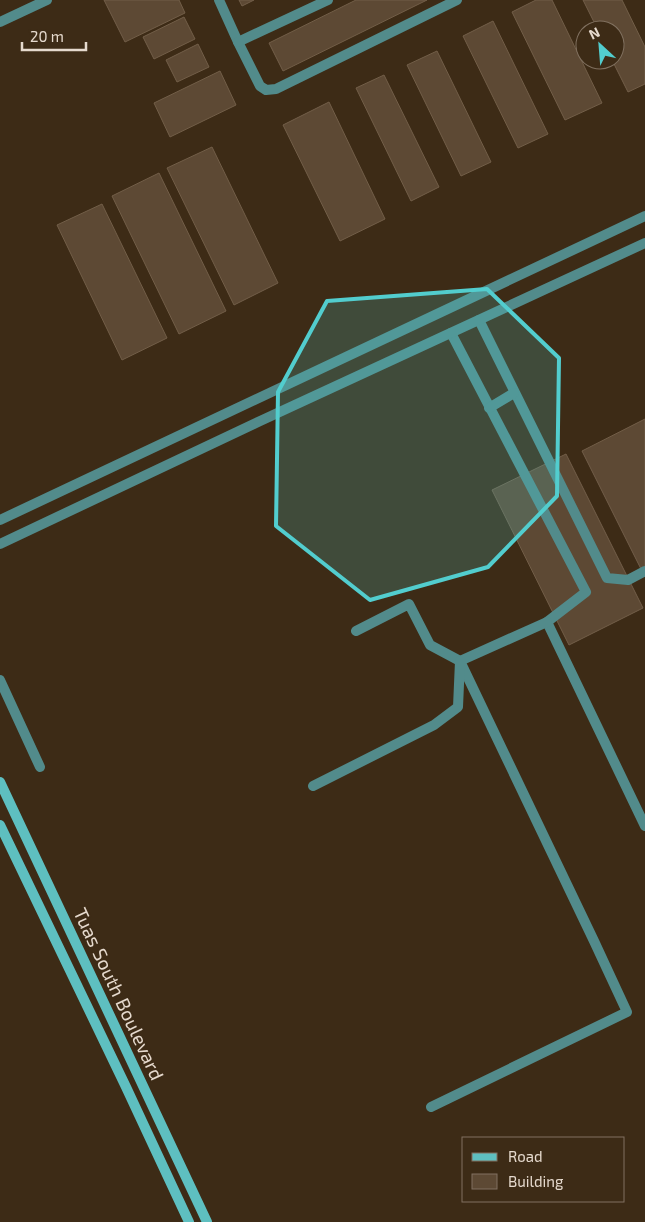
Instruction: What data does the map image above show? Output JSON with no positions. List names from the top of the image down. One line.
{"streets":{"main road":["Tuas South Boulevard"]},"legend":["Road","Building"],"scale_bar":"20 m","north":"top left"}
